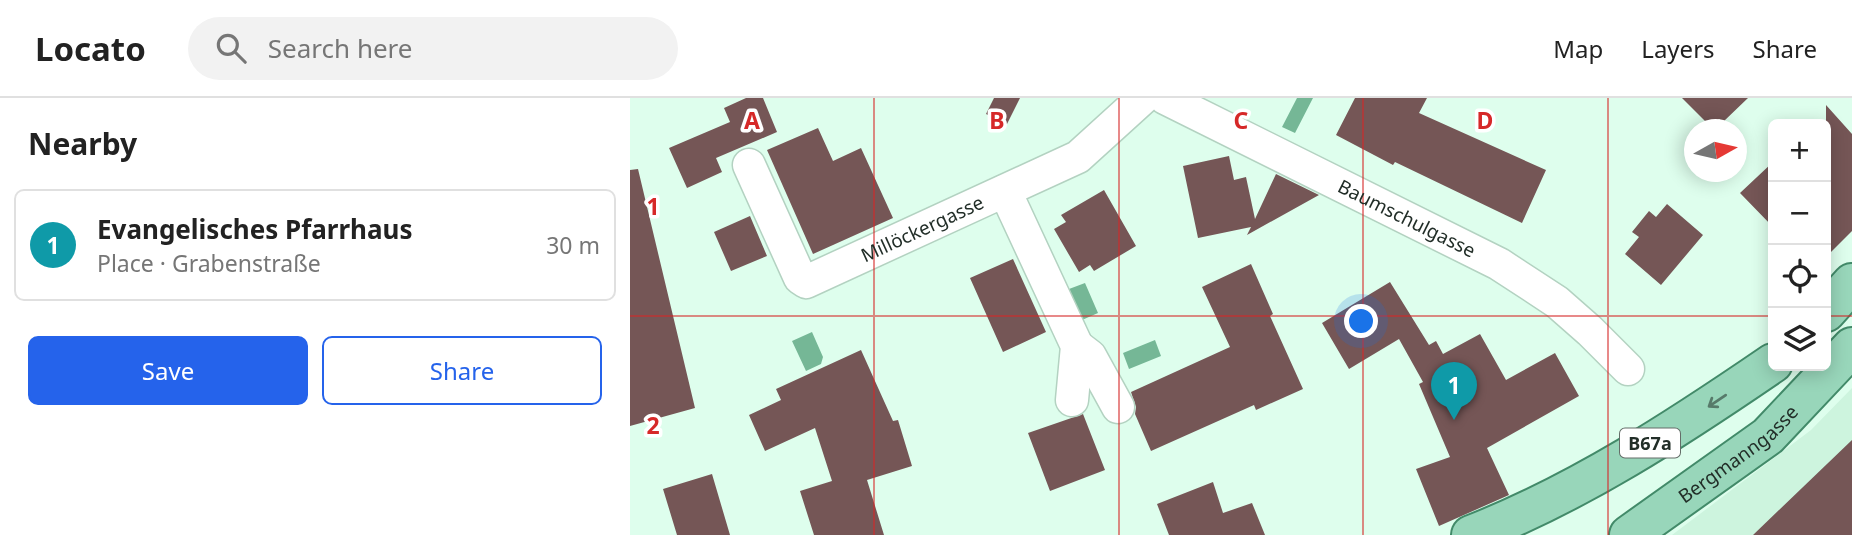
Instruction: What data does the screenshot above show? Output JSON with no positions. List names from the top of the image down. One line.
{"streets":{"main road":["B67a","Bergmanngasse"],"street":["Baumschulgasse","Millöckergasse"]},"north":"right","page":{"header":"Locato","search":"Search here","nav":["Map","Layers","Share"],"heading":"Nearby","map_buttons":["+","−"],"list":[{"mark":"1","name":"Evangelisches Pfarrhaus","note":"Place · Grabenstraße","value":"30 m"}],"buttons":["Save","Share"],"pins":"1"},"grid":{"columns":["A","B","C","D"],"rows":["1","2"]}}
